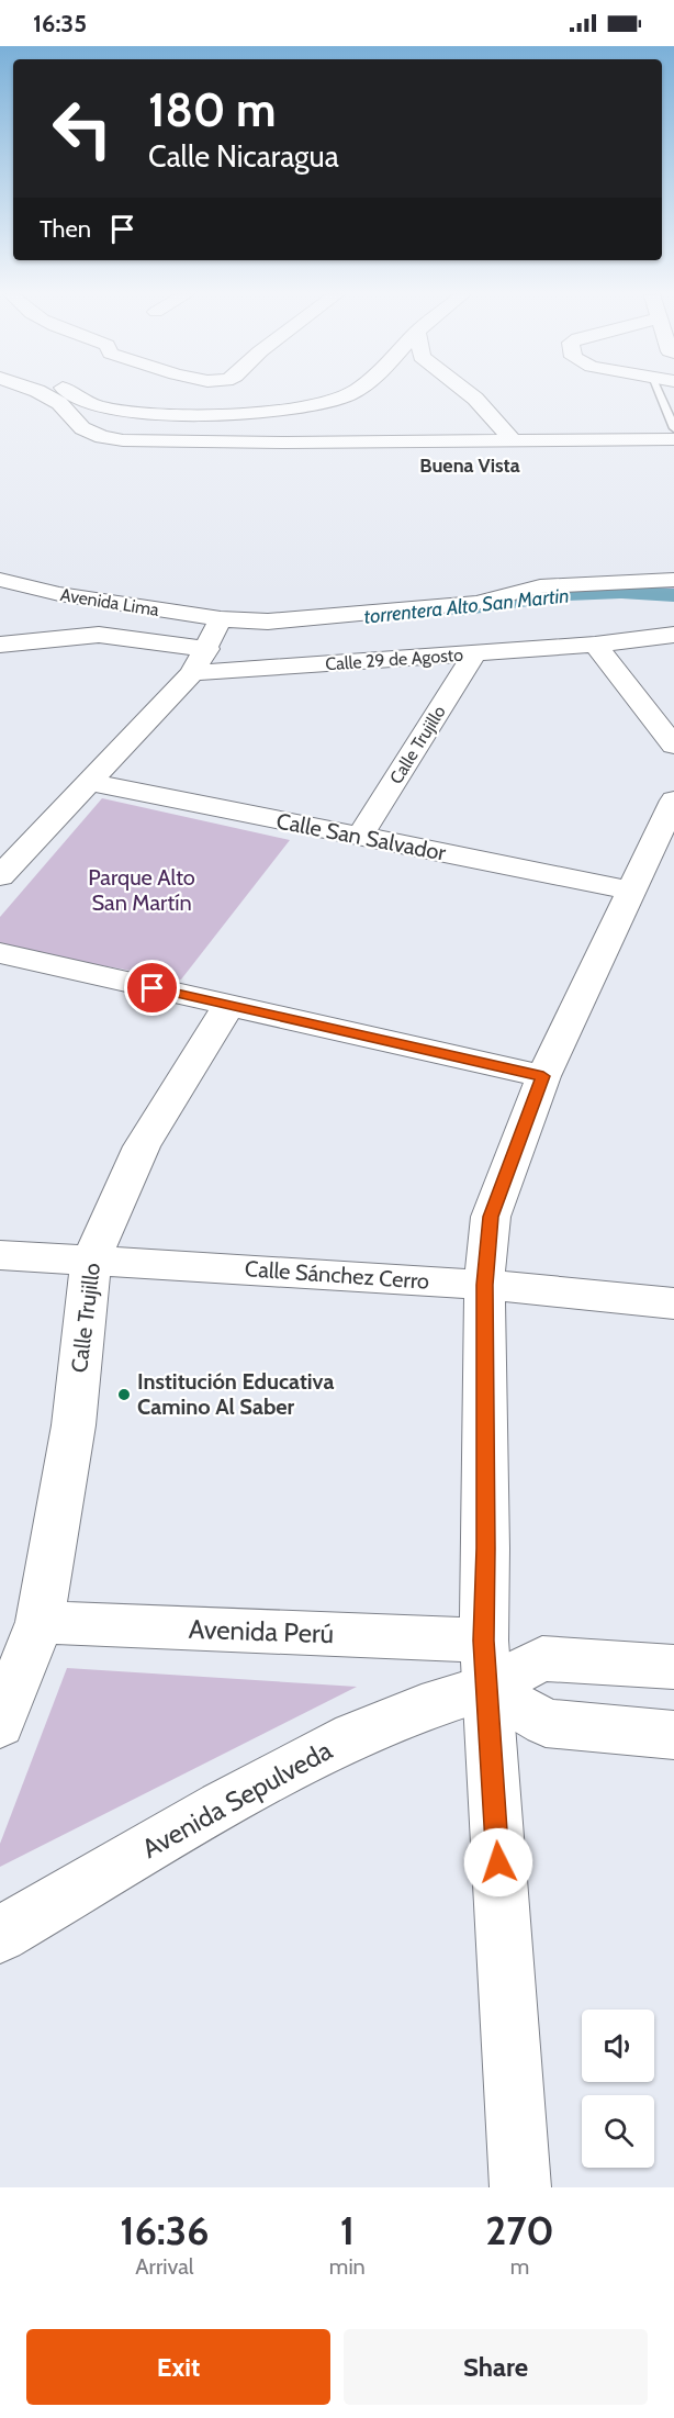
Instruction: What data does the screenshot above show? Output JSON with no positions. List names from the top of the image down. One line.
{"streets":{"street":["Avenida Lima","Calle 29 de Agosto","Calle Trujillo","Calle San Salvador","Calle Sánchez Cerro","Avenida Perú","Avenida Sepulveda"]},"crossings":[["Calle 29 de Agosto","Calle Trujillo"],["Calle Trujillo","Calle San Salvador"],["Calle Trujillo","Calle Sánchez Cerro"],["Calle Trujillo","Avenida Perú"],["Avenida Perú","Avenida Sepulveda"]],"districts":["Buena Vista"],"water":["torrentera Alto San Martin"],"parks":["Parque Alto San Martín"],"places":["Institución Educativa Camino Al Saber"],"page":{"status":"16:35","turn":["180 m","Calle Nicaragua"],"then":"Then","eta":["16:36","Arrival","1","min","270","m"],"buttons":["Exit","Share"]}}
